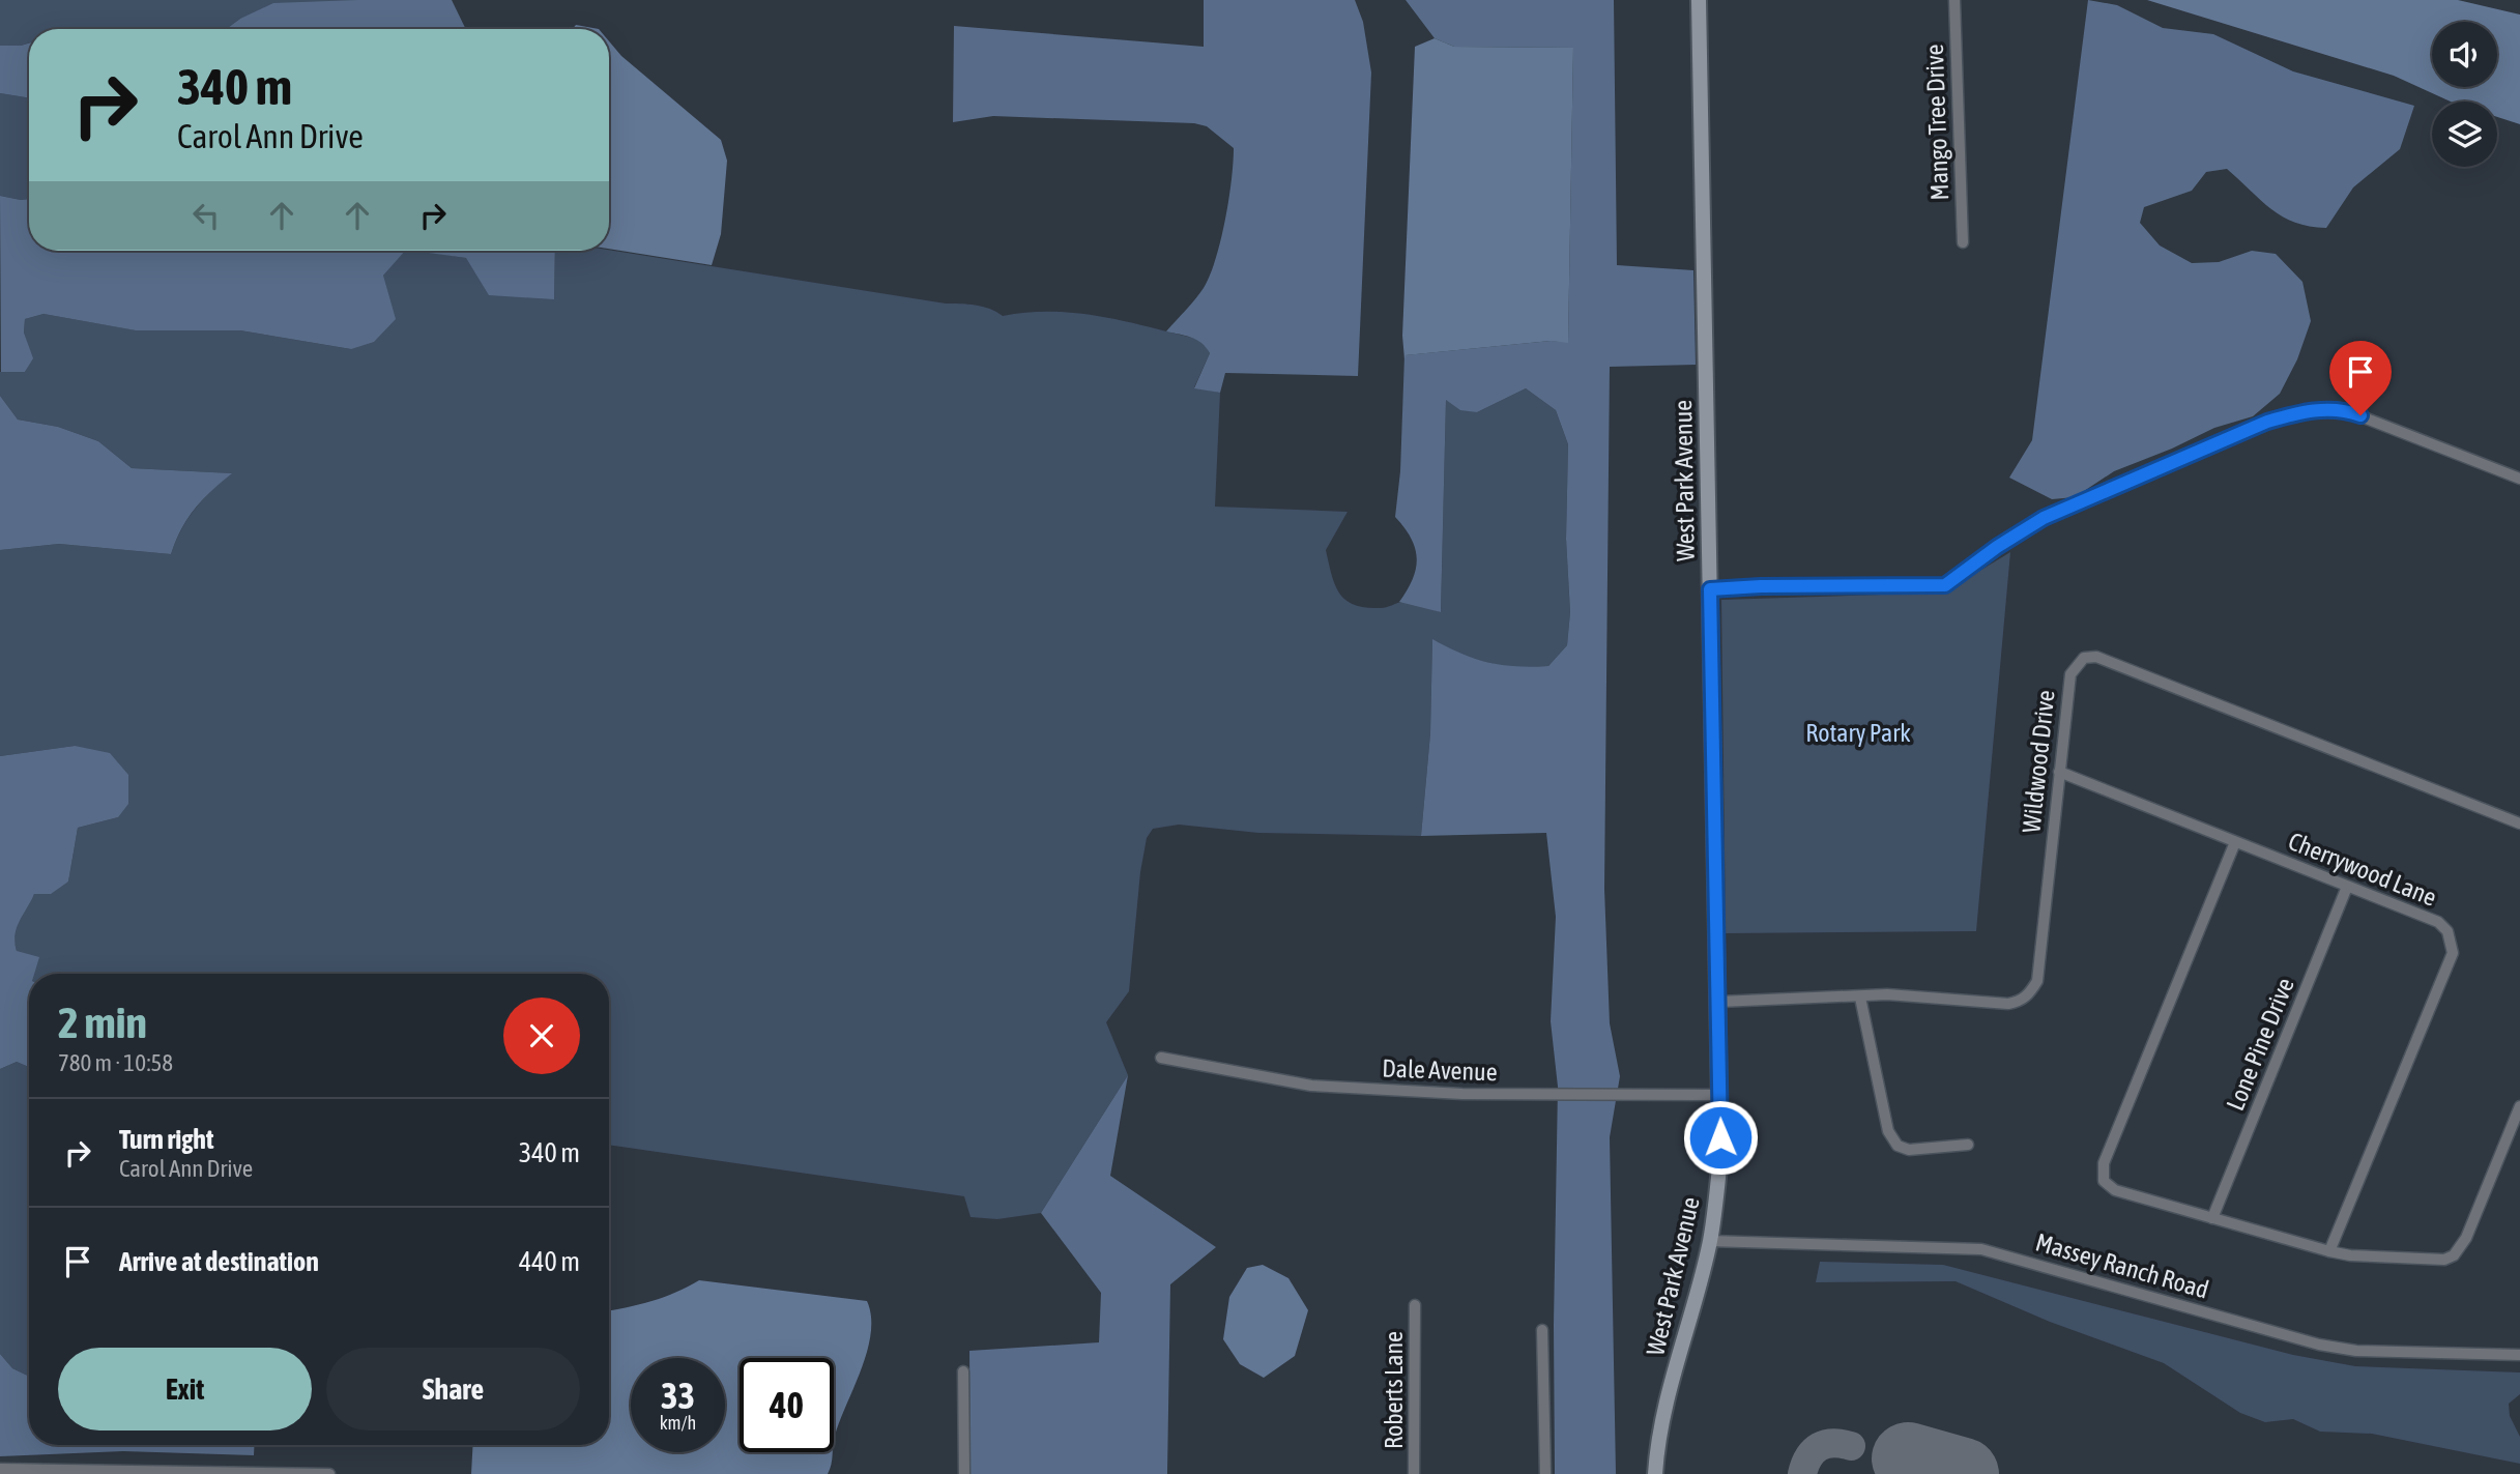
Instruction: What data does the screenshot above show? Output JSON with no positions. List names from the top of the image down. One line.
{"streets":{"street":["Mango Tree Drive","West Park Avenue","Wildwood Drive","Cherrywood Lane","Lone Pine Drive","Dale Avenue","Massey Ranch Road","Roberts Lane"]},"crossings":[["West Park Avenue","Wildwood Drive"],["West Park Avenue","Dale Avenue"],["West Park Avenue","Massey Ranch Road"],["Wildwood Drive","Cherrywood Lane"],["Cherrywood Lane","Lone Pine Drive"]],"parks":["Rotary Park"],"page":{"turn":["340 m","Carol Ann Drive"],"heading":["2 min","780 m · 10:58"],"list":[{"name":"Turn right","note":"Carol Ann Drive","value":"340 m"},{"name":"Arrive at destination","value":"440 m"}],"buttons":["Exit","Share"],"speed":"33 km/h","limit":"40"}}
